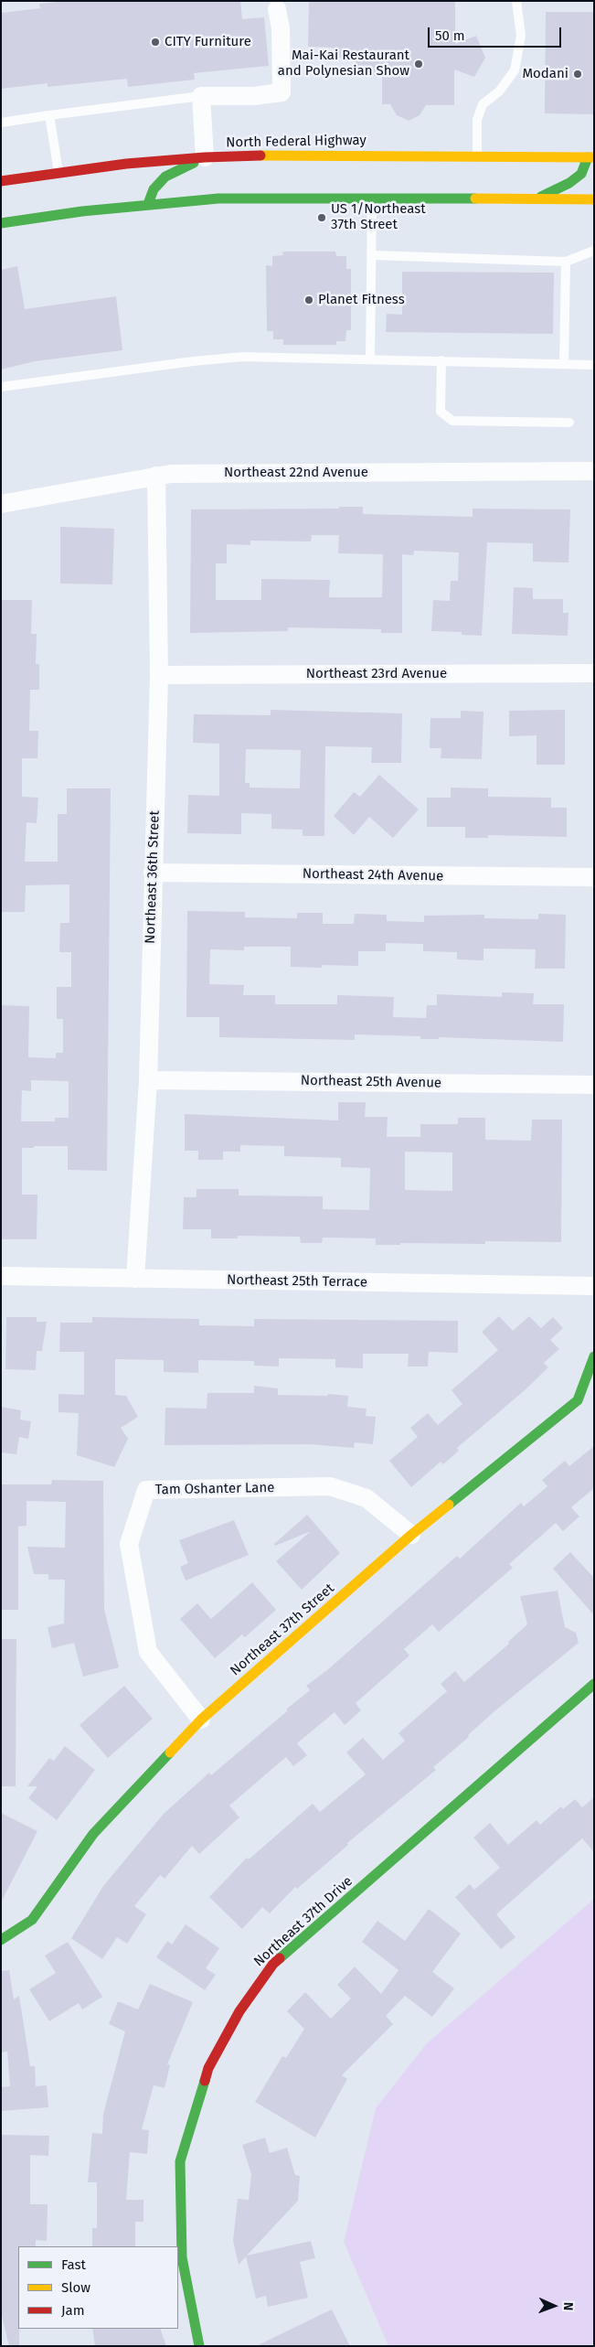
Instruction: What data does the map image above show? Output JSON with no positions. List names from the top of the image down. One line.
{"streets":{"street":["North Federal Highway","Northeast 22nd Avenue","Northeast 23rd Avenue","Northeast 24th Avenue","Northeast 36th Street","Northeast 25th Avenue","Northeast 25th Terrace","Tam Oshanter Lane","Northeast 37th Street","Northeast 37th Drive"]},"crossings":[["Northeast 22nd Avenue","Northeast 36th Street"],["Northeast 23rd Avenue","Northeast 36th Street"],["Northeast 24th Avenue","Northeast 36th Street"],["Northeast 36th Street","Northeast 25th Avenue"],["Northeast 36th Street","Northeast 25th Terrace"],["Tam Oshanter Lane","Northeast 37th Street"]],"places":["CITY Furniture","Mai-Kai Restaurant and Polynesian Show","Modani","US 1/Northeast 37th Street","Planet Fitness"],"legend":["Fast","Slow","Jam"],"scale_bar":"50 m","north":"right"}
